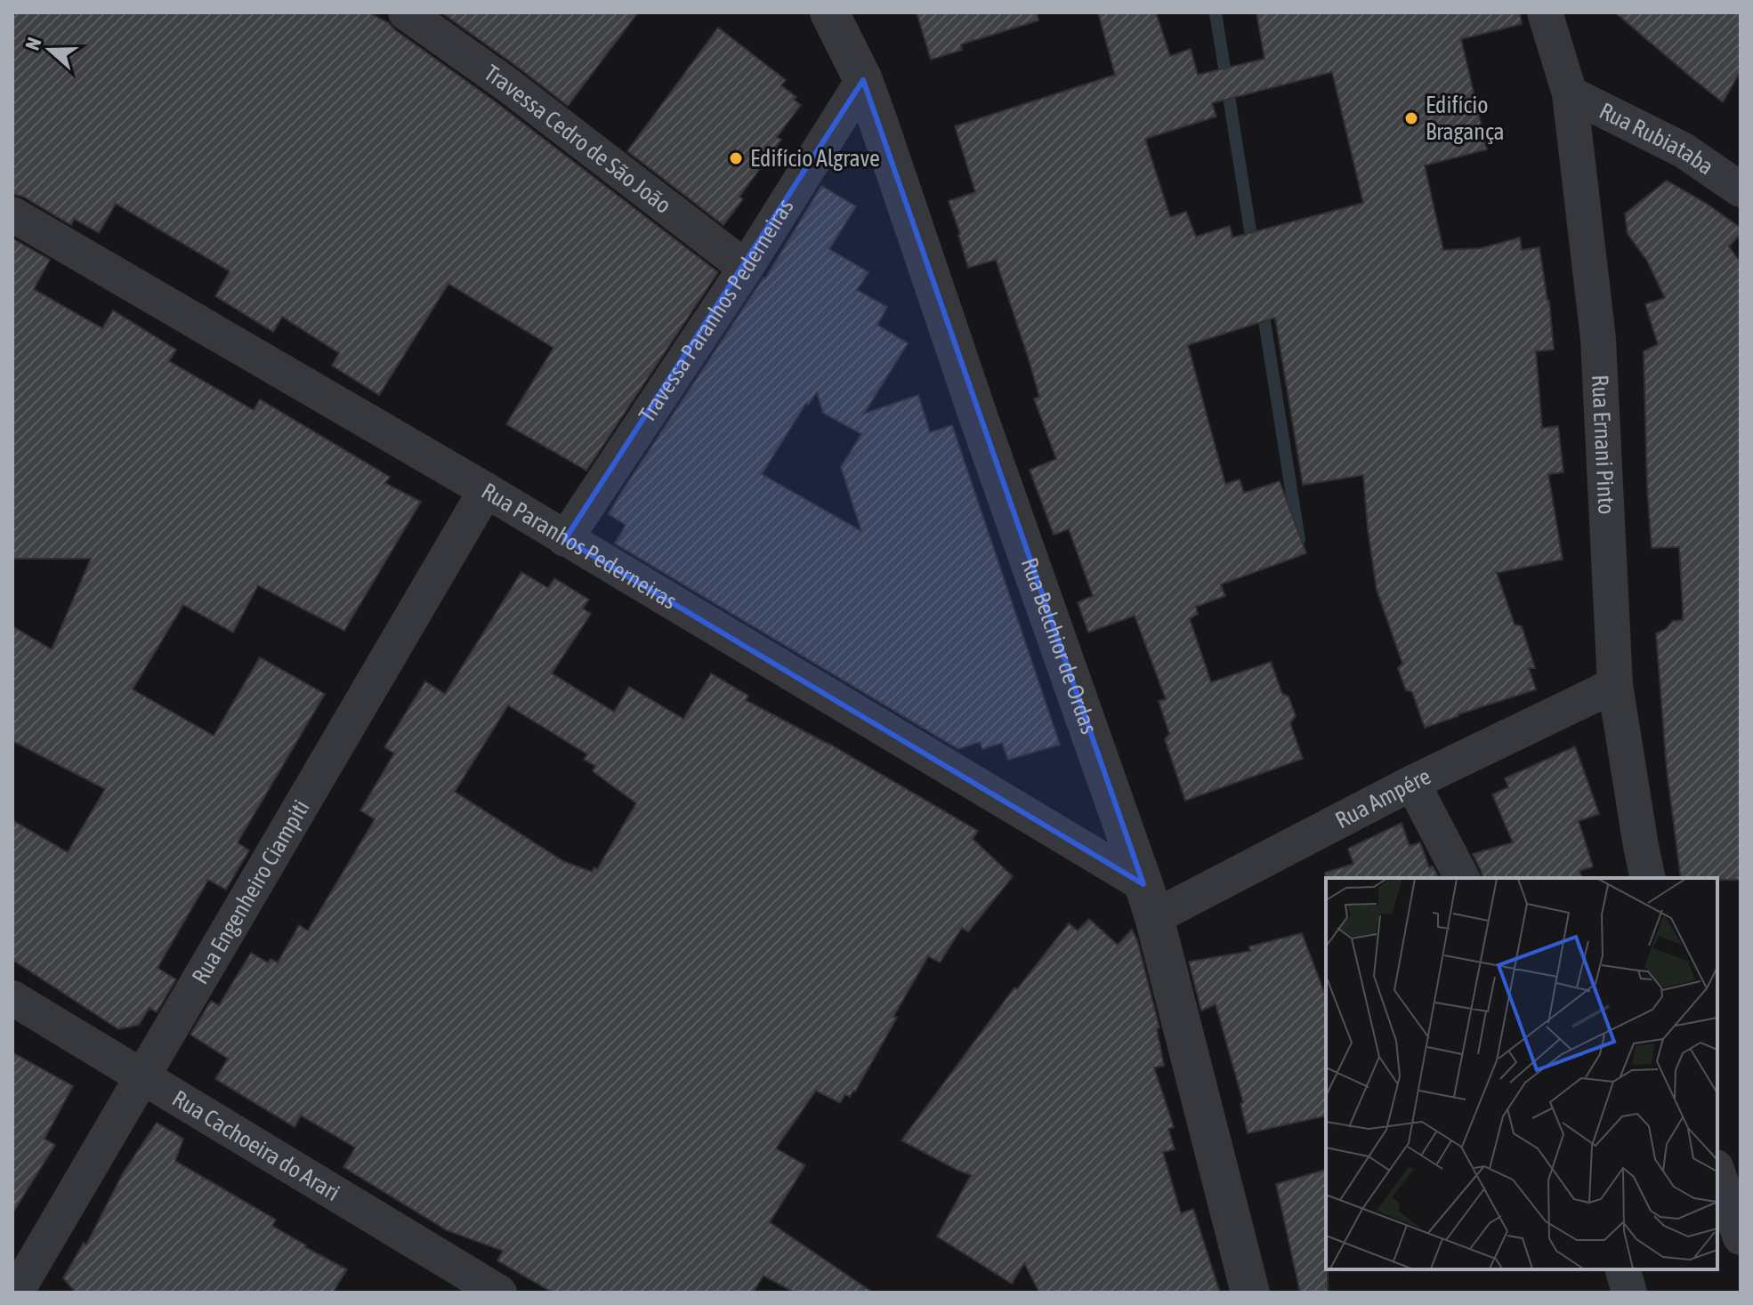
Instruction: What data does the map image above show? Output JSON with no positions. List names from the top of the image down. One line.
{"streets":{"street":["Travessa Cedro de São João","Rua Rubiataba","Travessa Paranhos Pederneiras","Rua Ernani Pinto","Rua Paranhos Pederneiras","Rua Belchior de Ordas","Rua Ampére","Rua Engenheiro Ciampiti","Rua Cachoeira do Arari"]},"crossings":[["Travessa Cedro de São João","Travessa Paranhos Pederneiras"],["Rua Rubiataba","Rua Ernani Pinto"],["Travessa Paranhos Pederneiras","Rua Paranhos Pederneiras"],["Travessa Paranhos Pederneiras","Rua Belchior de Ordas"],["Rua Ernani Pinto","Rua Ampére"],["Rua Paranhos Pederneiras","Rua Belchior de Ordas"],["Rua Paranhos Pederneiras","Rua Ampére"],["Rua Paranhos Pederneiras","Rua Engenheiro Ciampiti"],["Rua Belchior de Ordas","Rua Ampére"],["Rua Engenheiro Ciampiti","Rua Cachoeira do Arari"]],"places":["Edifício Bragança","Edifício Algrave"],"north":"left"}
